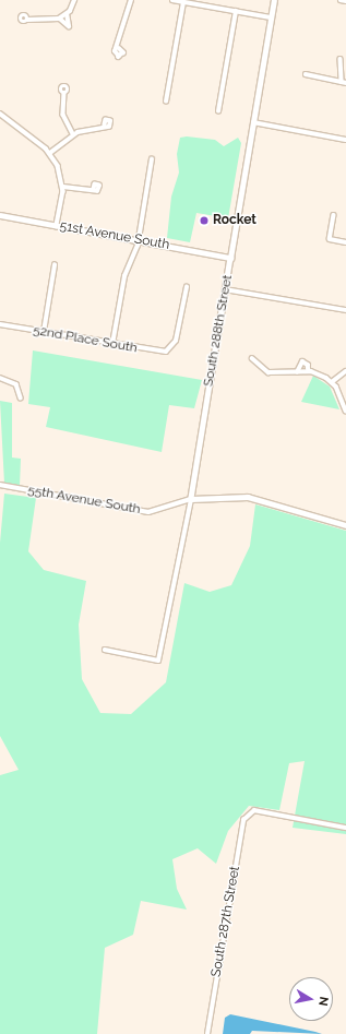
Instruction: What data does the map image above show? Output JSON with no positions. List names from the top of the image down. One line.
{"streets":{"main road":["51st Avenue South","South 288th Street"],"street":["52nd Place South","55th Avenue South","South 287th Street"]},"crossings":[["51st Avenue South","South 288th Street"],["South 288th Street","55th Avenue South"]],"places":["Rocket"],"north":"right"}
